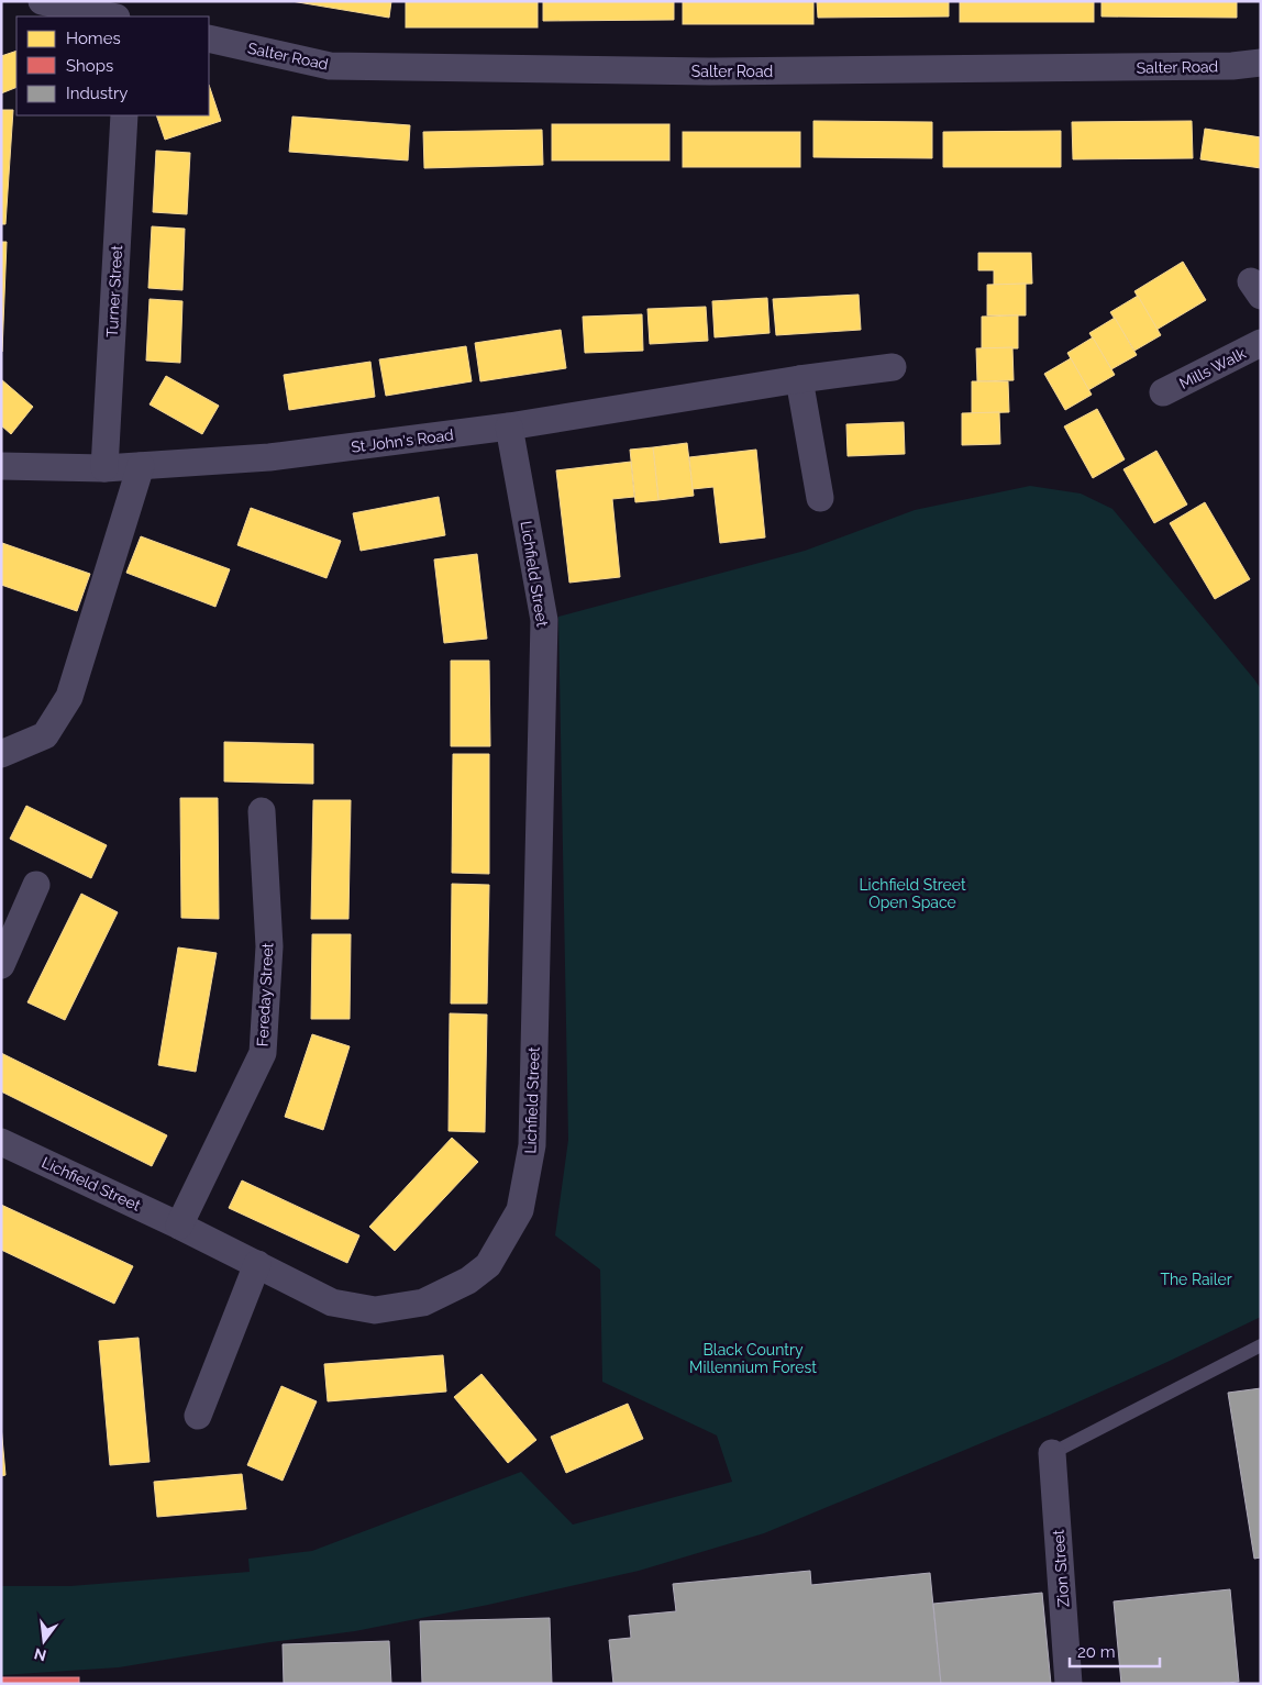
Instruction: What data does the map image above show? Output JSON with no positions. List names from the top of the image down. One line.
{"streets":{"street":["Salter Road","Turner Street","Mills Walk","St John's Road","Lichfield Street","Fereday Street","Zion Street"]},"crossings":[["Turner Street","St John's Road"],["St John's Road","Lichfield Street"],["Lichfield Street","Fereday Street"]],"parks":["Lichfield Street Open Space","The Railer","Black Country Millennium Forest"],"legend":["Homes","Shops","Industry"],"scale_bar":"20 m","north":"bottom"}
